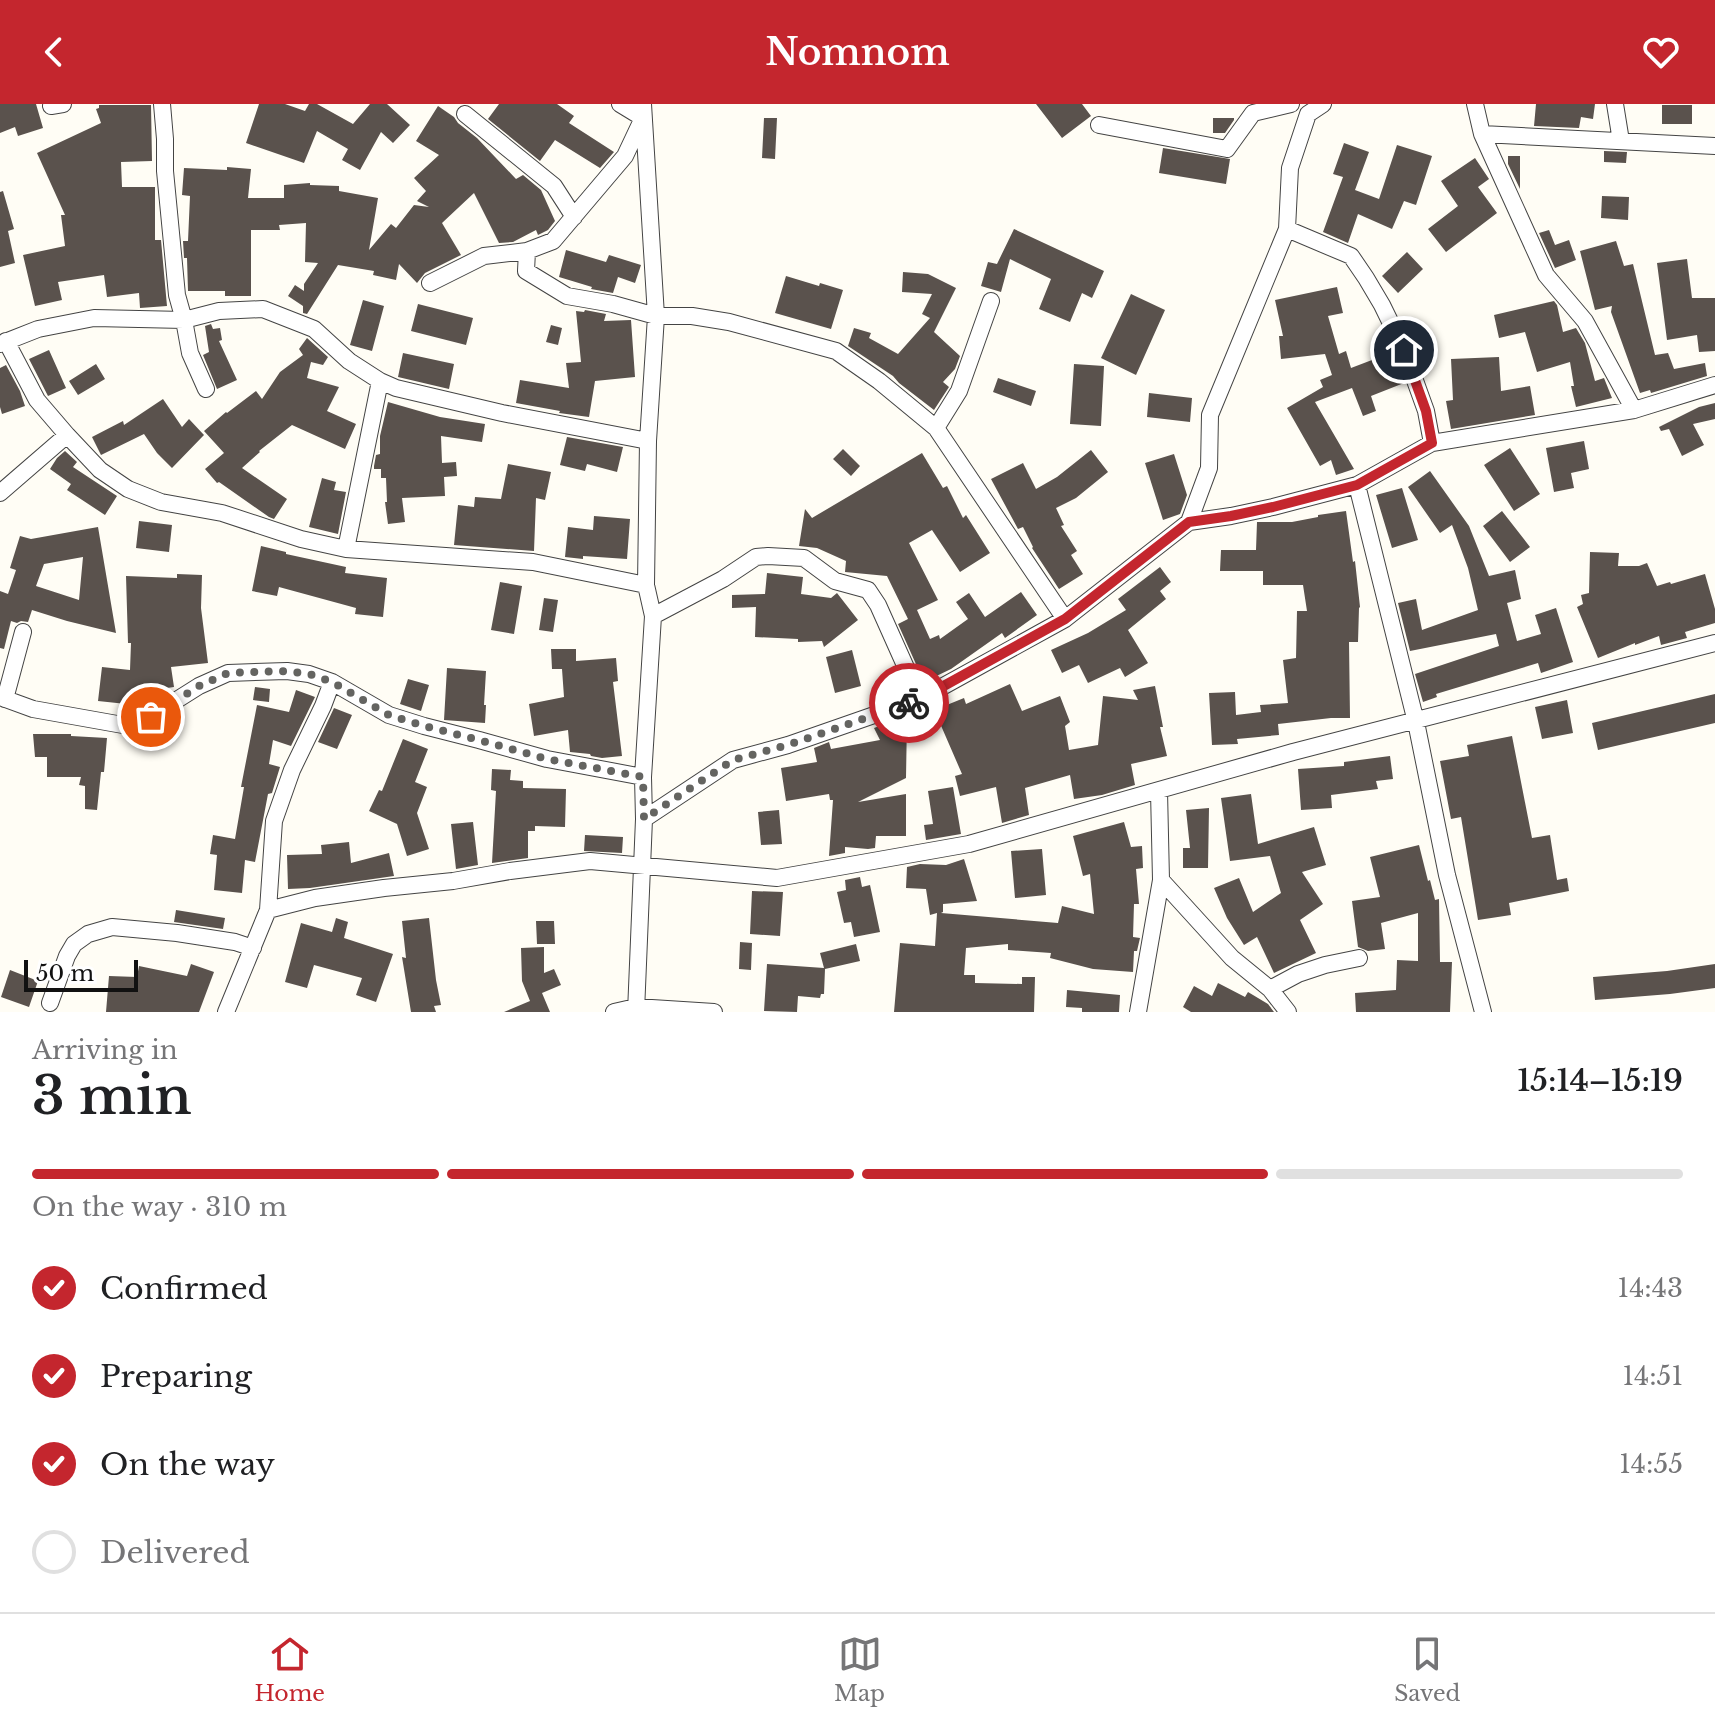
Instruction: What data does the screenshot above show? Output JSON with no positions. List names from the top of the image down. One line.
{"scale_bar":"50 m","page":{"header":"Nomnom","scale":"50 m","heading":["3 min","Arriving in","15:14–15:19"],"bar":"On the way · 310 m","list":[["Confirmed","14:43"],["Preparing","14:51"],["On the way","14:55"],"Delivered"],"tabs":["Home","Map","Saved"]}}
